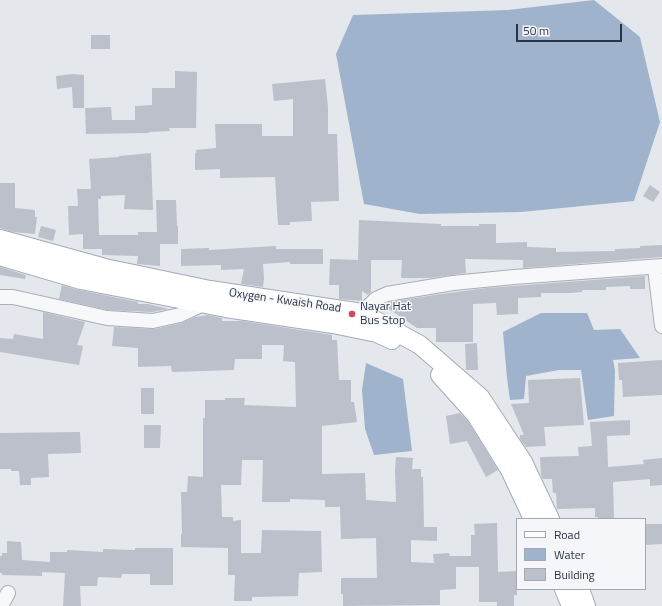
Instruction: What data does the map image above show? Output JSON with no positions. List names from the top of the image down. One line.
{"streets":{"main road":["Oxygen - Kwaish Road"]},"places":["Nayar Hat Bus Stop"],"legend":["Road","Water","Building"],"scale_bar":"50 m"}
